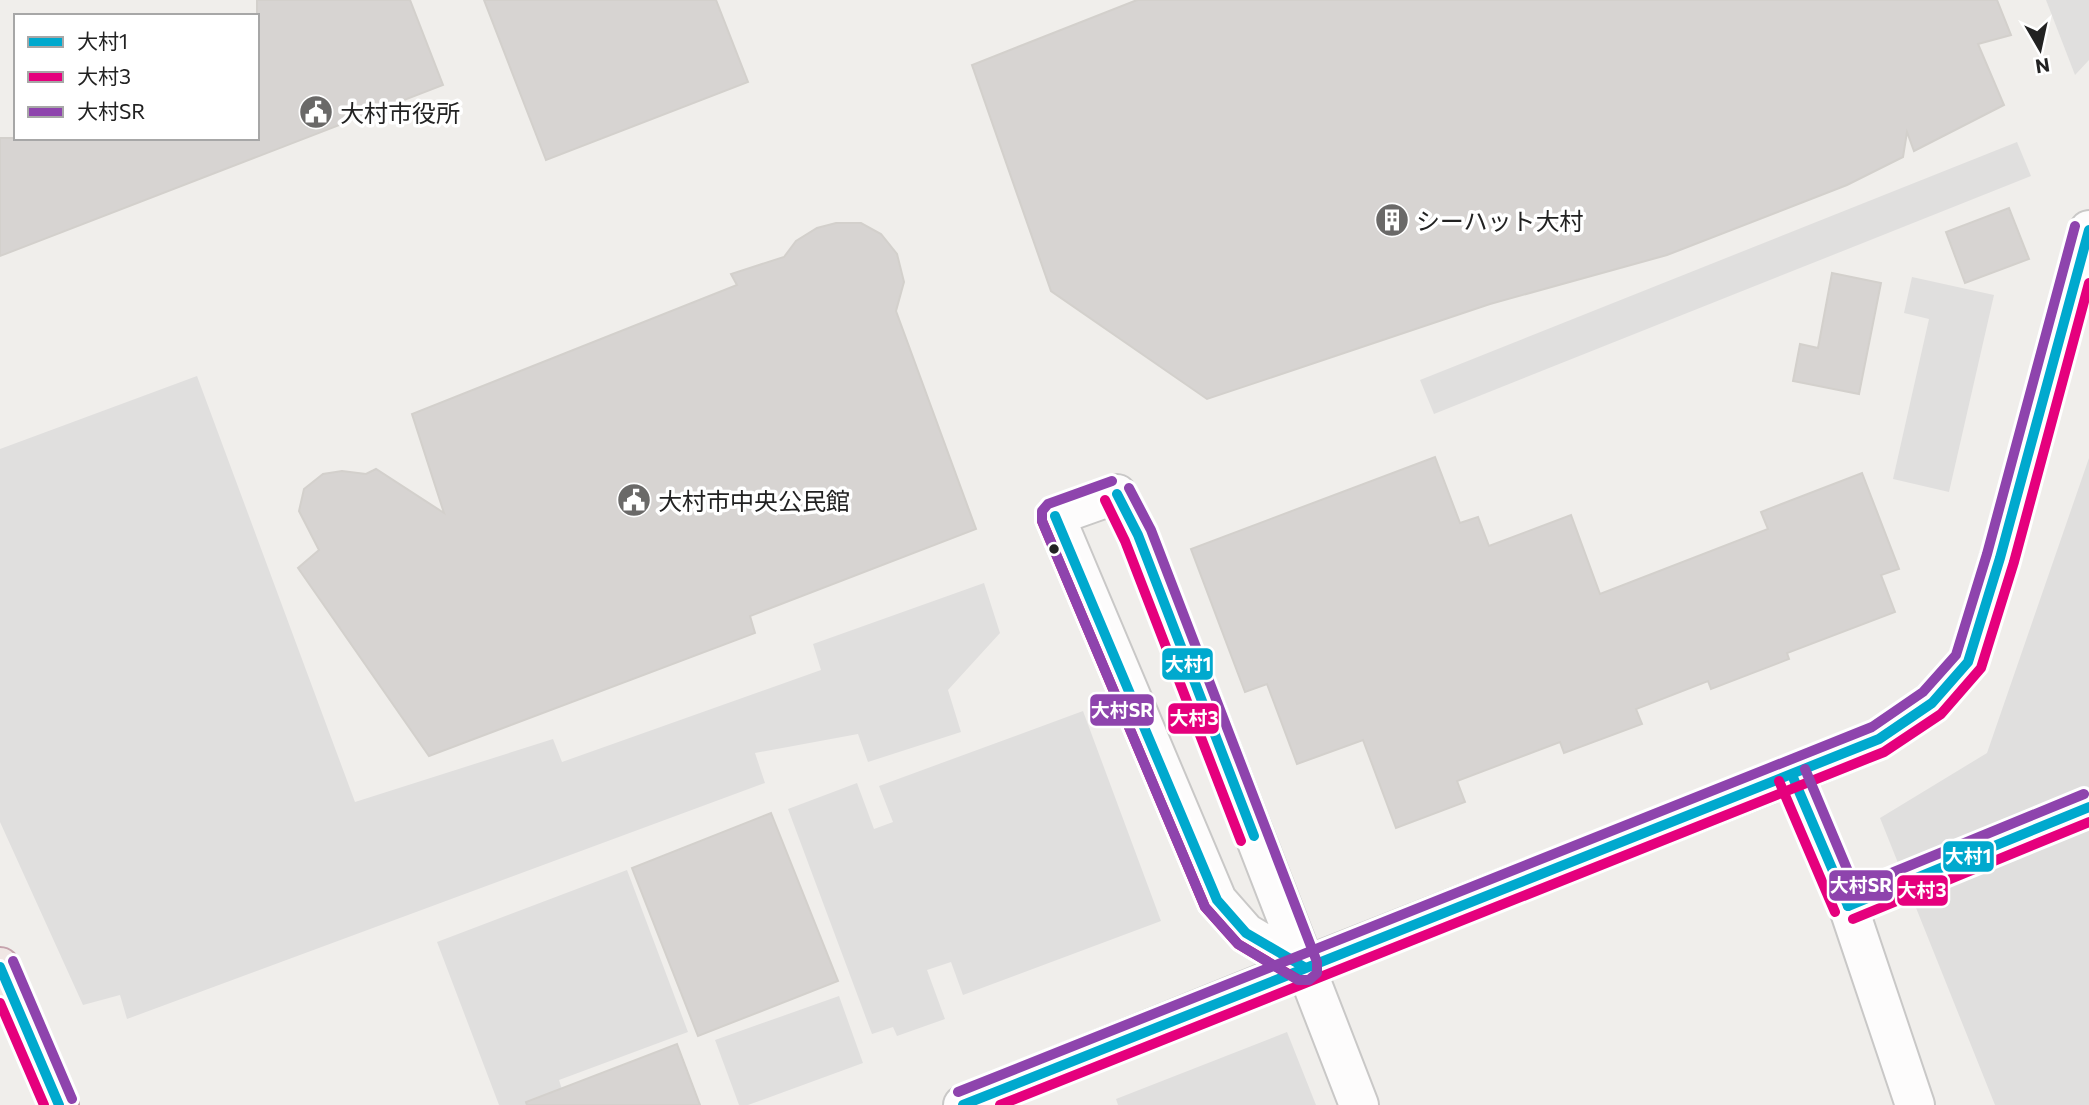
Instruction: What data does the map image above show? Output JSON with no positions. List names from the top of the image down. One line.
{"places":{"public building":["大村市役所","大村市中央公民館"],"building":["シーハット大村"]},"lines":["transit line 大村SR","transit line 大村1","transit line 大村3"],"legend":["大村1","大村3","大村SR"],"north":"bottom"}
